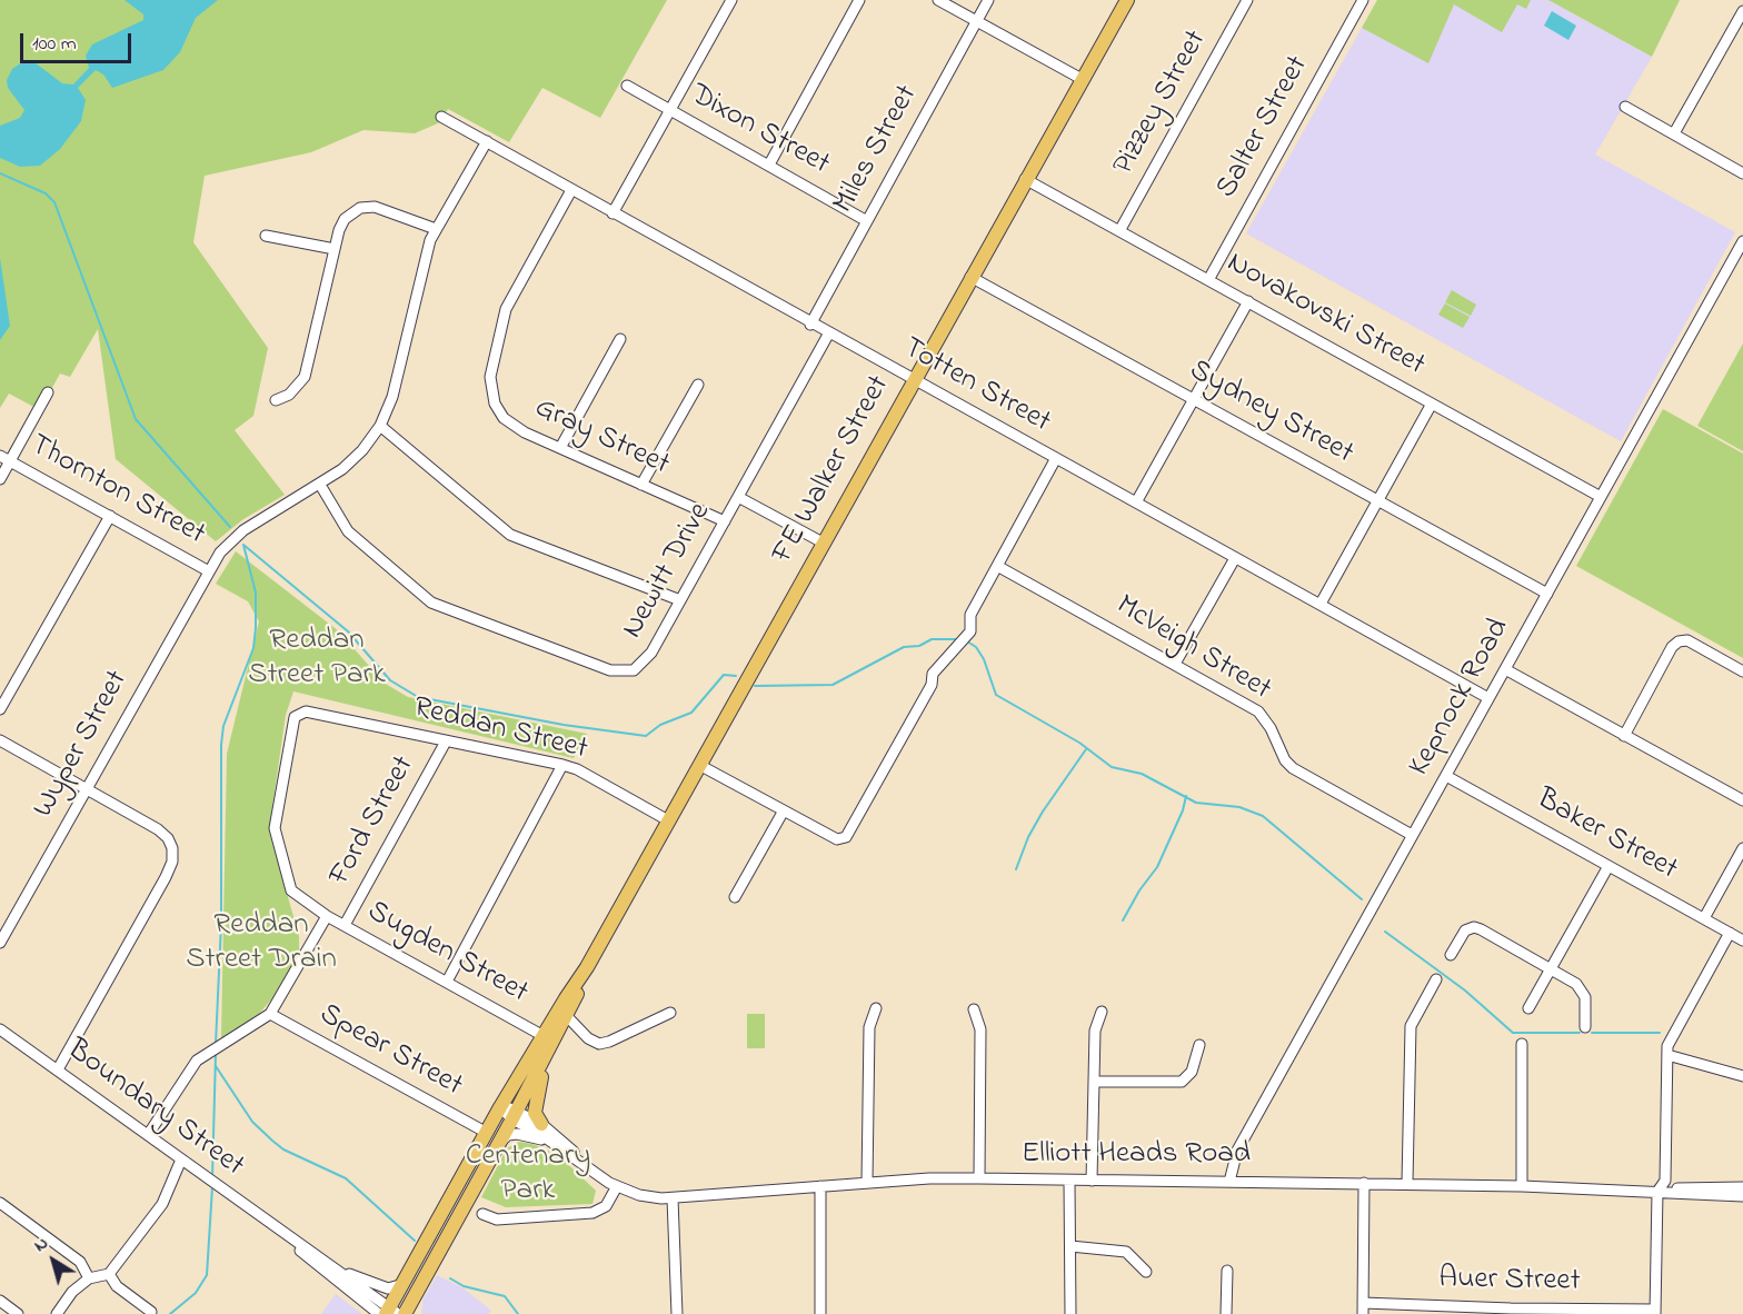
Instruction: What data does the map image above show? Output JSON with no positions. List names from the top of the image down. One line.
{"streets":{"main road":["FE Walker Street"],"street":["Pizzey Street","Salter Street","Dixon Street","Miles Street","Novakovski Street","Totten Street","Sydney Street","Gray Street","Thornton Street","Newitt Drive","McVeigh Street","Kepnock Road","Reddan Street","Wyper Street","Ford Street","Baker Street","Sugden Street","Spear Street","Boundary Street","Elliott Heads Road","Auer Street"]},"crossings":[["Pizzey Street","Novakovski Street"],["Salter Street","Novakovski Street"],["Dixon Street","Miles Street"],["Miles Street","Totten Street"],["Novakovski Street","FE Walker Street"],["Novakovski Street","Kepnock Road"],["Totten Street","Gray Street"],["Totten Street","FE Walker Street"],["Totten Street","Newitt Drive"],["Totten Street","Kepnock Road"],["Sydney Street","FE Walker Street"],["Sydney Street","Kepnock Road"],["Gray Street","Newitt Drive"],["FE Walker Street","Reddan Street"],["FE Walker Street","Sugden Street"],["FE Walker Street","Spear Street"],["FE Walker Street","Boundary Street"],["FE Walker Street","Elliott Heads Road"],["Thornton Street","Wyper Street"],["Newitt Drive","Wyper Street"],["McVeigh Street","Kepnock Road"],["Kepnock Road","Baker Street"],["Kepnock Road","Elliott Heads Road"],["Reddan Street","Ford Street"],["Reddan Street","Sugden Street"],["Ford Street","Sugden Street"],["Ford Street","Spear Street"],["Ford Street","Boundary Street"]],"parks":["Reddan Street Park","Reddan Street Drain","Centenary Park"],"scale_bar":"100 m","north":"top left"}
